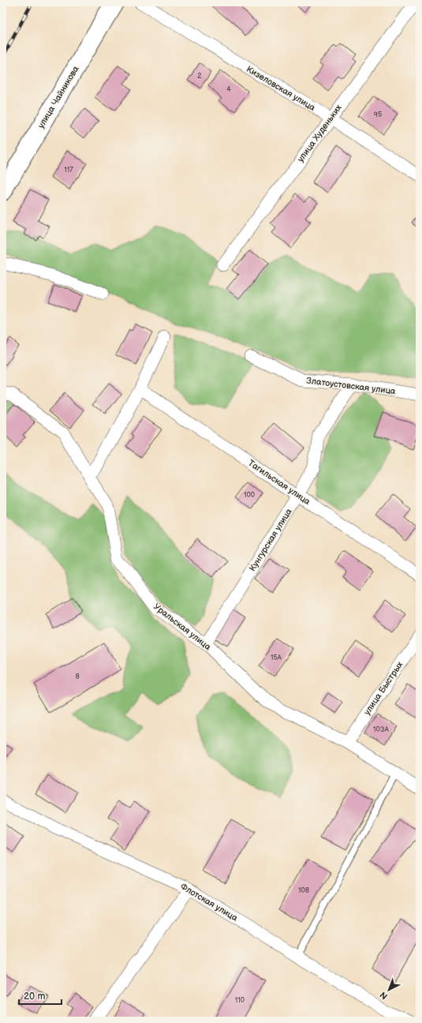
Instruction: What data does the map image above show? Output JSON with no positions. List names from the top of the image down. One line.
{"streets":{"street":["Кизеловская улица","улица Чайникова","улица Худеньких","Златоустовская улица","Тагильская улица","Кунгурская улица","Уральская улица","улица Быстрых","Флотская улица"]},"crossings":[["Кизеловская улица","улица Худеньких"],["Златоустовская улица","Кунгурская улица"],["Тагильская улица","Кунгурская улица"],["Кунгурская улица","Уральская улица"],["Уральская улица","улица Быстрых"]],"house_numbers":["2","4","95","117","100","15А","8","103А","108","110"],"scale_bar":"20 m","north":"bottom left"}
